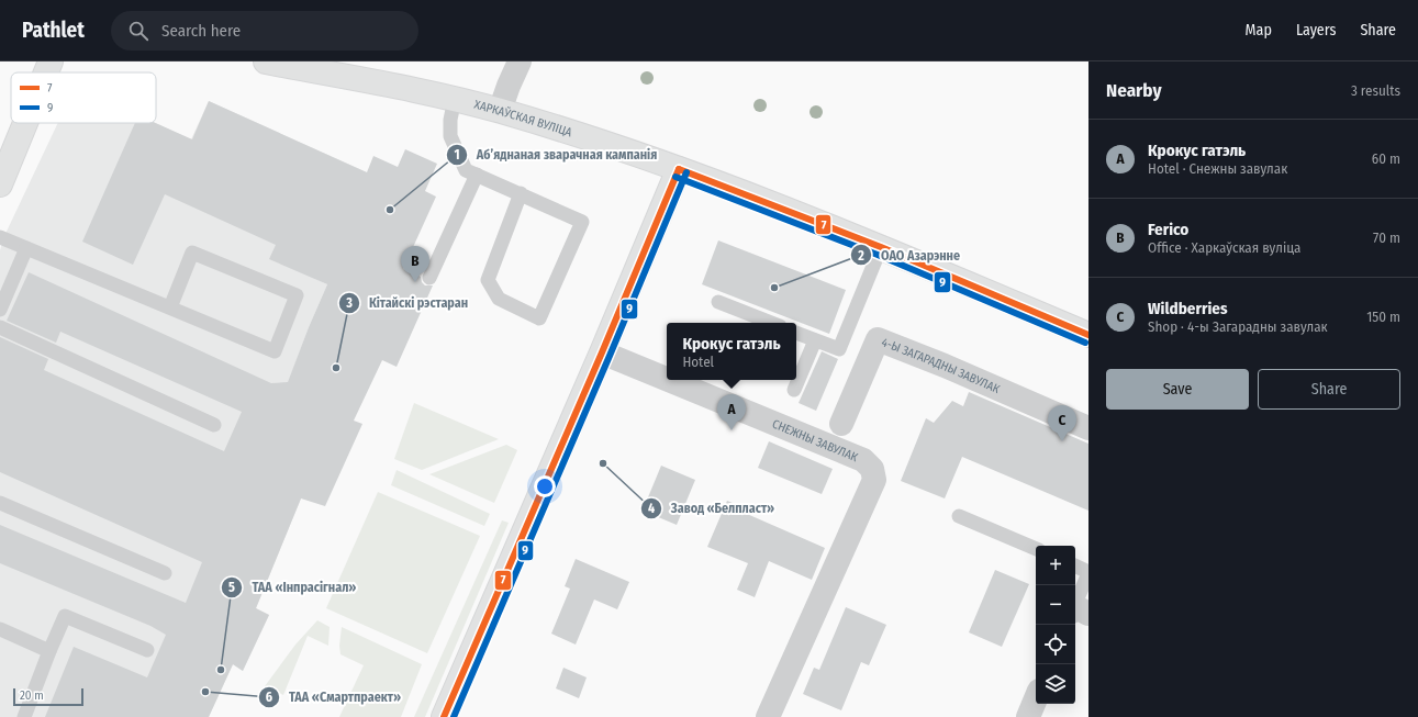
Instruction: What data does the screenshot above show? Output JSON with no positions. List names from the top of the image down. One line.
{"streets":{"main road":["ХАРКАЎСКАЯ ВУЛІЦА"],"street":["4-Ы ЗАГАРАДНЫ ЗАВУЛАК","СНЕЖНЫ ЗАВУЛАК"]},"places":["Абʼяднаная зварачная кампанія","ОАО Азарэнне","Кітайскі рэстаран","Завод «Белпласт»","ТАА «Інпрасігнал»","ТАА «Смартпраект»"],"lines":["transit line 7","transit line 9"],"legend":["7","9"],"scale_bar":"20 m","page":{"header":"Pathlet","search":"Search here","nav":["Map","Layers","Share"],"heading":["Nearby","3 results"],"list":[{"mark":"A","name":"Крокус гатэль","note":"Hotel · Снежны завулак","value":"60 m"},{"mark":"B","name":"Ferico","note":"Office · Харкаўская вуліца","value":"70 m"},{"mark":"C","name":"Wildberries","note":"Shop · 4-ы Загарадны завулак","value":"150 m"}],"pins":["B","A","C"],"popup":["Крокус гатэль","Hotel"],"buttons":["Save","Share"],"map_buttons":["+","−"],"scale":"20 m"}}
